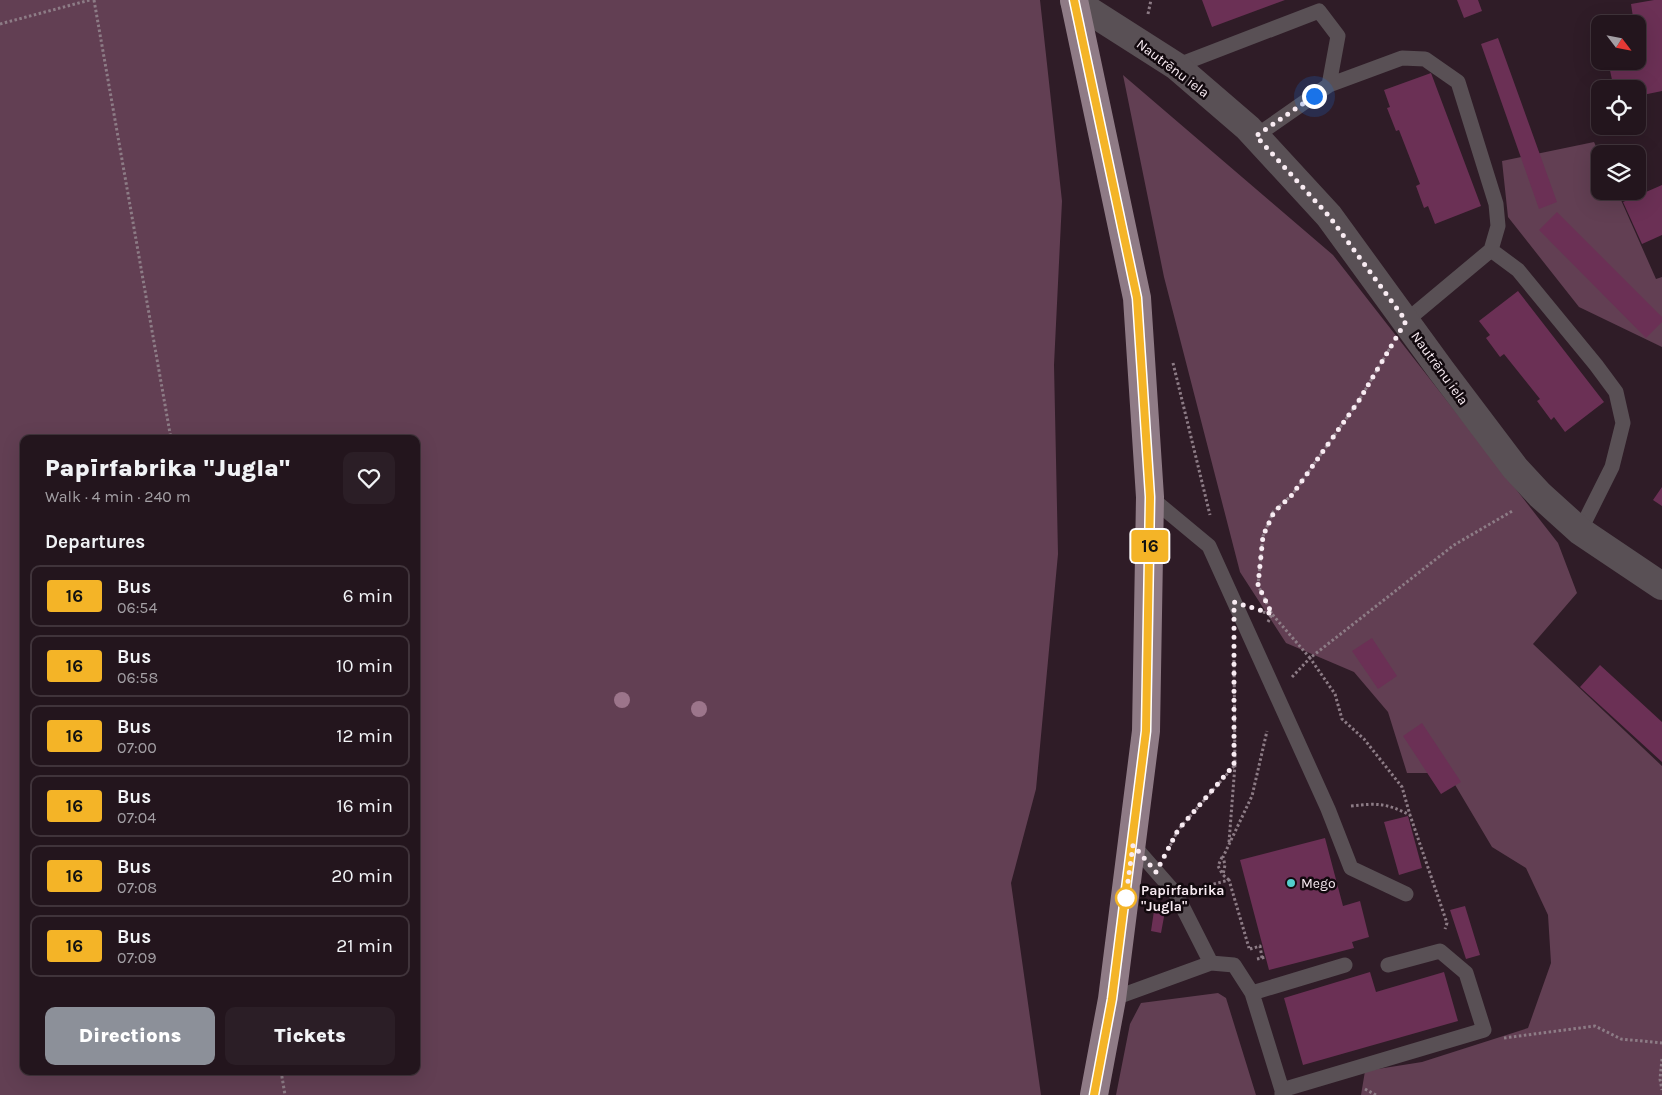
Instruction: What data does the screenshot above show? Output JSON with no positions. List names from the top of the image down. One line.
{"streets":{"street":["Nautrēnu iela"]},"places":["Mego","Papīrfabrika \"Jugla\""],"lines":["bus line 16"],"north":"bottom right","page":{"on_map":"16","heading":[["Papīrfabrika \"Jugla\"","Walk · 4 min · 240 m"],"Departures"],"list":[{"mark":"16","name":"Bus","note":"06:54","value":"6 min"},{"mark":"16","name":"Bus","note":"06:58","value":"10 min"},{"mark":"16","name":"Bus","note":"07:00","value":"12 min"},{"mark":"16","name":"Bus","note":"07:04","value":"16 min"},{"mark":"16","name":"Bus","note":"07:08","value":"20 min"},{"mark":"16","name":"Bus","note":"07:09","value":"21 min"}],"buttons":["Directions","Tickets"]}}
